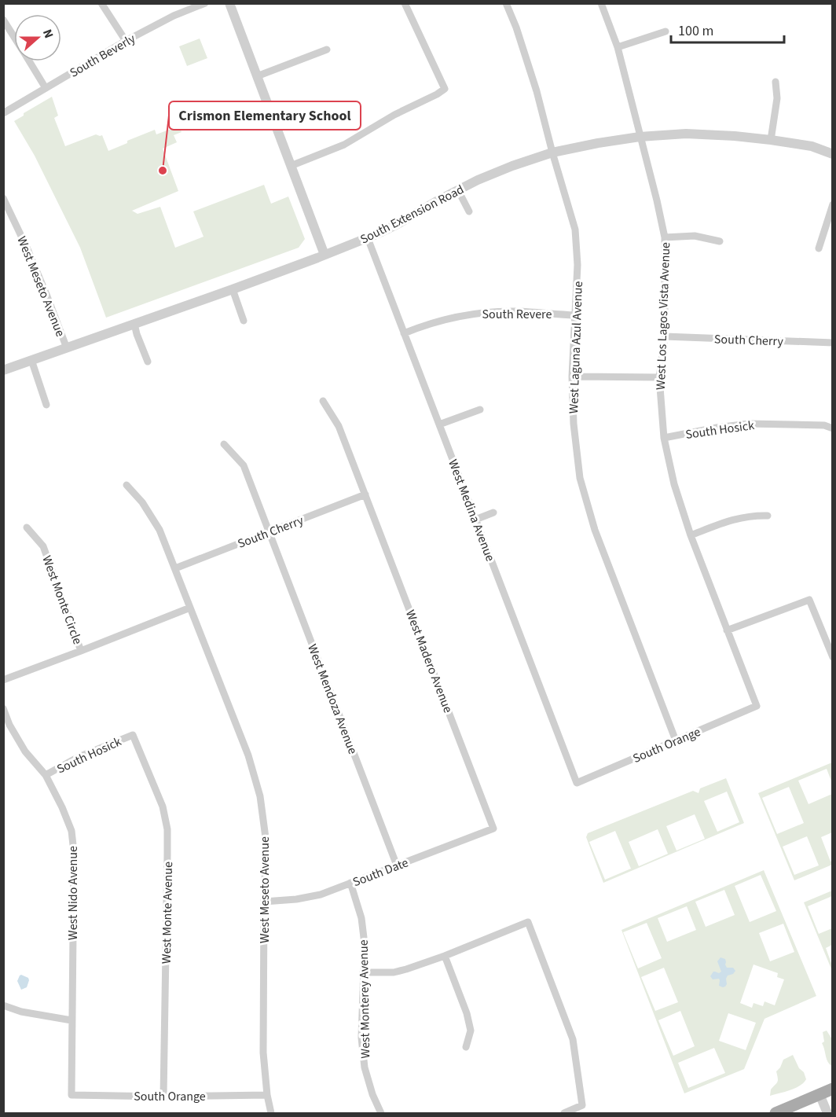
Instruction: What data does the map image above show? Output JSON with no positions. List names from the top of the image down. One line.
{"streets":{"street":["South Beverly","South Extension Road","West Meseto Avenue","South Revere","West Los Lagos Vista Avenue","South Cherry","West Laguna Azul Avenue","South Hosick","West Medina Avenue","West Monte Circle","West Madero Avenue","West Mendoza Avenue","South Orange","South Date","West Nido Avenue","West Monte Avenue","West Monterey Avenue"]},"crossings":[["South Extension Road","West Meseto Avenue"],["South Extension Road","West Los Lagos Vista Avenue"],["South Extension Road","West Laguna Azul Avenue"],["South Extension Road","West Medina Avenue"],["West Meseto Avenue","South Cherry"],["West Meseto Avenue","South Orange"],["West Meseto Avenue","South Date"],["South Revere","West Laguna Azul Avenue"],["South Revere","West Medina Avenue"],["West Los Lagos Vista Avenue","South Cherry"],["West Los Lagos Vista Avenue","South Hosick"],["West Los Lagos Vista Avenue","South Orange"],["South Cherry","West Madero Avenue"],["South Cherry","West Mendoza Avenue"],["West Laguna Azul Avenue","South Orange"],["South Hosick","West Nido Avenue"],["South Hosick","West Monte Avenue"],["West Medina Avenue","South Orange"],["West Madero Avenue","South Date"],["West Mendoza Avenue","South Date"],["South Orange","West Nido Avenue"],["South Orange","West Monte Avenue"],["South Date","West Monterey Avenue"]],"places":["Crismon Elementary School"],"scale_bar":"100 m","north":"right"}
